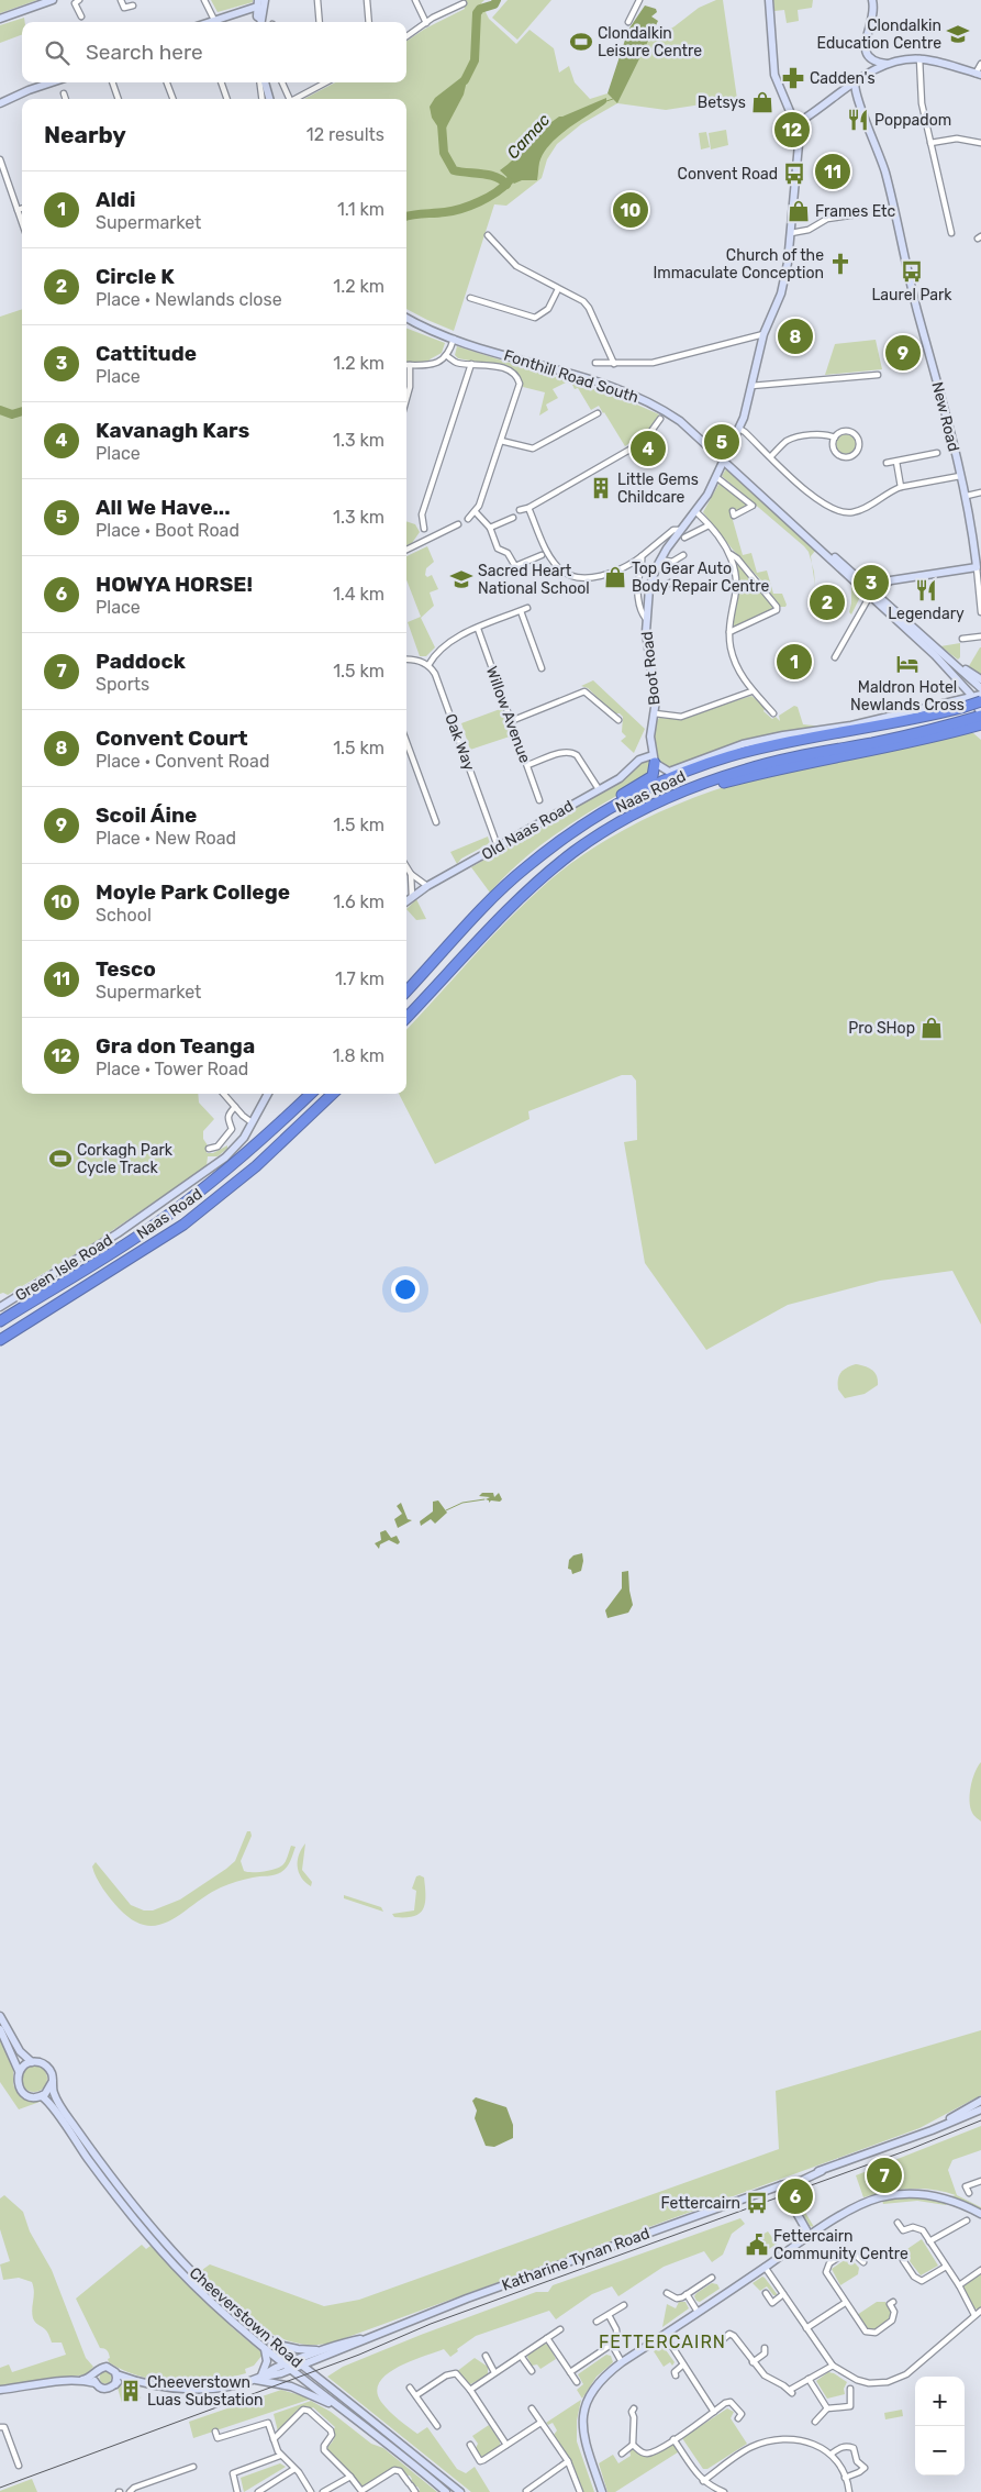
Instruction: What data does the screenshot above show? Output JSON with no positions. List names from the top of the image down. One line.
{"streets":{"highway":["Naas Road"],"main road":["Fonthill Road South","New Road","Boot Road","Old Naas Road","Green Isle Road","Katharine Tynan Road","Cheeverstown Road"],"street":["Willow Avenue","Oak Way"]},"crossings":[["Fonthill Road South","Boot Road"],["Fonthill Road South","Naas Road"],["Boot Road","Old Naas Road"],["Oak Way","Old Naas Road"],["Katharine Tynan Road","Cheeverstown Road"]],"districts":["FETTERCAIRN"],"water":["Camac"],"places":{"school or university":["Clondalkin Education Centre","Sacred Heart National School"],"sports":["Clondalkin Leisure Centre","Corkagh Park Cycle Track"],"pharmacy":["Cadden's"],"shop":["Betsys","Frames Etc","Top Gear Auto Body Repair Centre","Pro SHop"],"restaurant":["Poppadom","Legendary"],"bus stop":["Convent Road","Laurel Park","Fettercairn"],"church":["Church of the Immaculate Conception"],"building":["Little Gems Childcare","Cheeverstown Luas Substation"],"hotel":["Maldron Hotel Newlands Cross"],"public building":["Fettercairn Community Centre"]},"page":{"search":"Search here","heading":["Nearby","12 results"],"pins":["12","11","10","8","9","5","4","3","2","1","7","6"],"list":[{"mark":"1","name":"Aldi","note":"Supermarket","value":"1.1 km"},{"mark":"2","name":"Circle K","note":"Place · Newlands close","value":"1.2 km"},{"mark":"3","name":"Cattitude","note":"Place","value":"1.2 km"},{"mark":"4","name":"Kavanagh Kars","note":"Place","value":"1.3 km"},{"mark":"5","name":"All We Have...","note":"Place · Boot Road","value":"1.3 km"},{"mark":"6","name":"HOWYA HORSE!","note":"Place","value":"1.4 km"},{"mark":"7","name":"Paddock","note":"Sports","value":"1.5 km"},{"mark":"8","name":"Convent Court","note":"Place · Convent Road","value":"1.5 km"},{"mark":"9","name":"Scoil Áine","note":"Place · New Road","value":"1.5 km"},{"mark":"10","name":"Moyle Park College","note":"School","value":"1.6 km"},{"mark":"11","name":"Tesco","note":"Supermarket","value":"1.7 km"},{"mark":"12","name":"Gra don Teanga","note":"Place · Tower Road","value":"1.8 km"}],"map_buttons":["+","−"]}}
